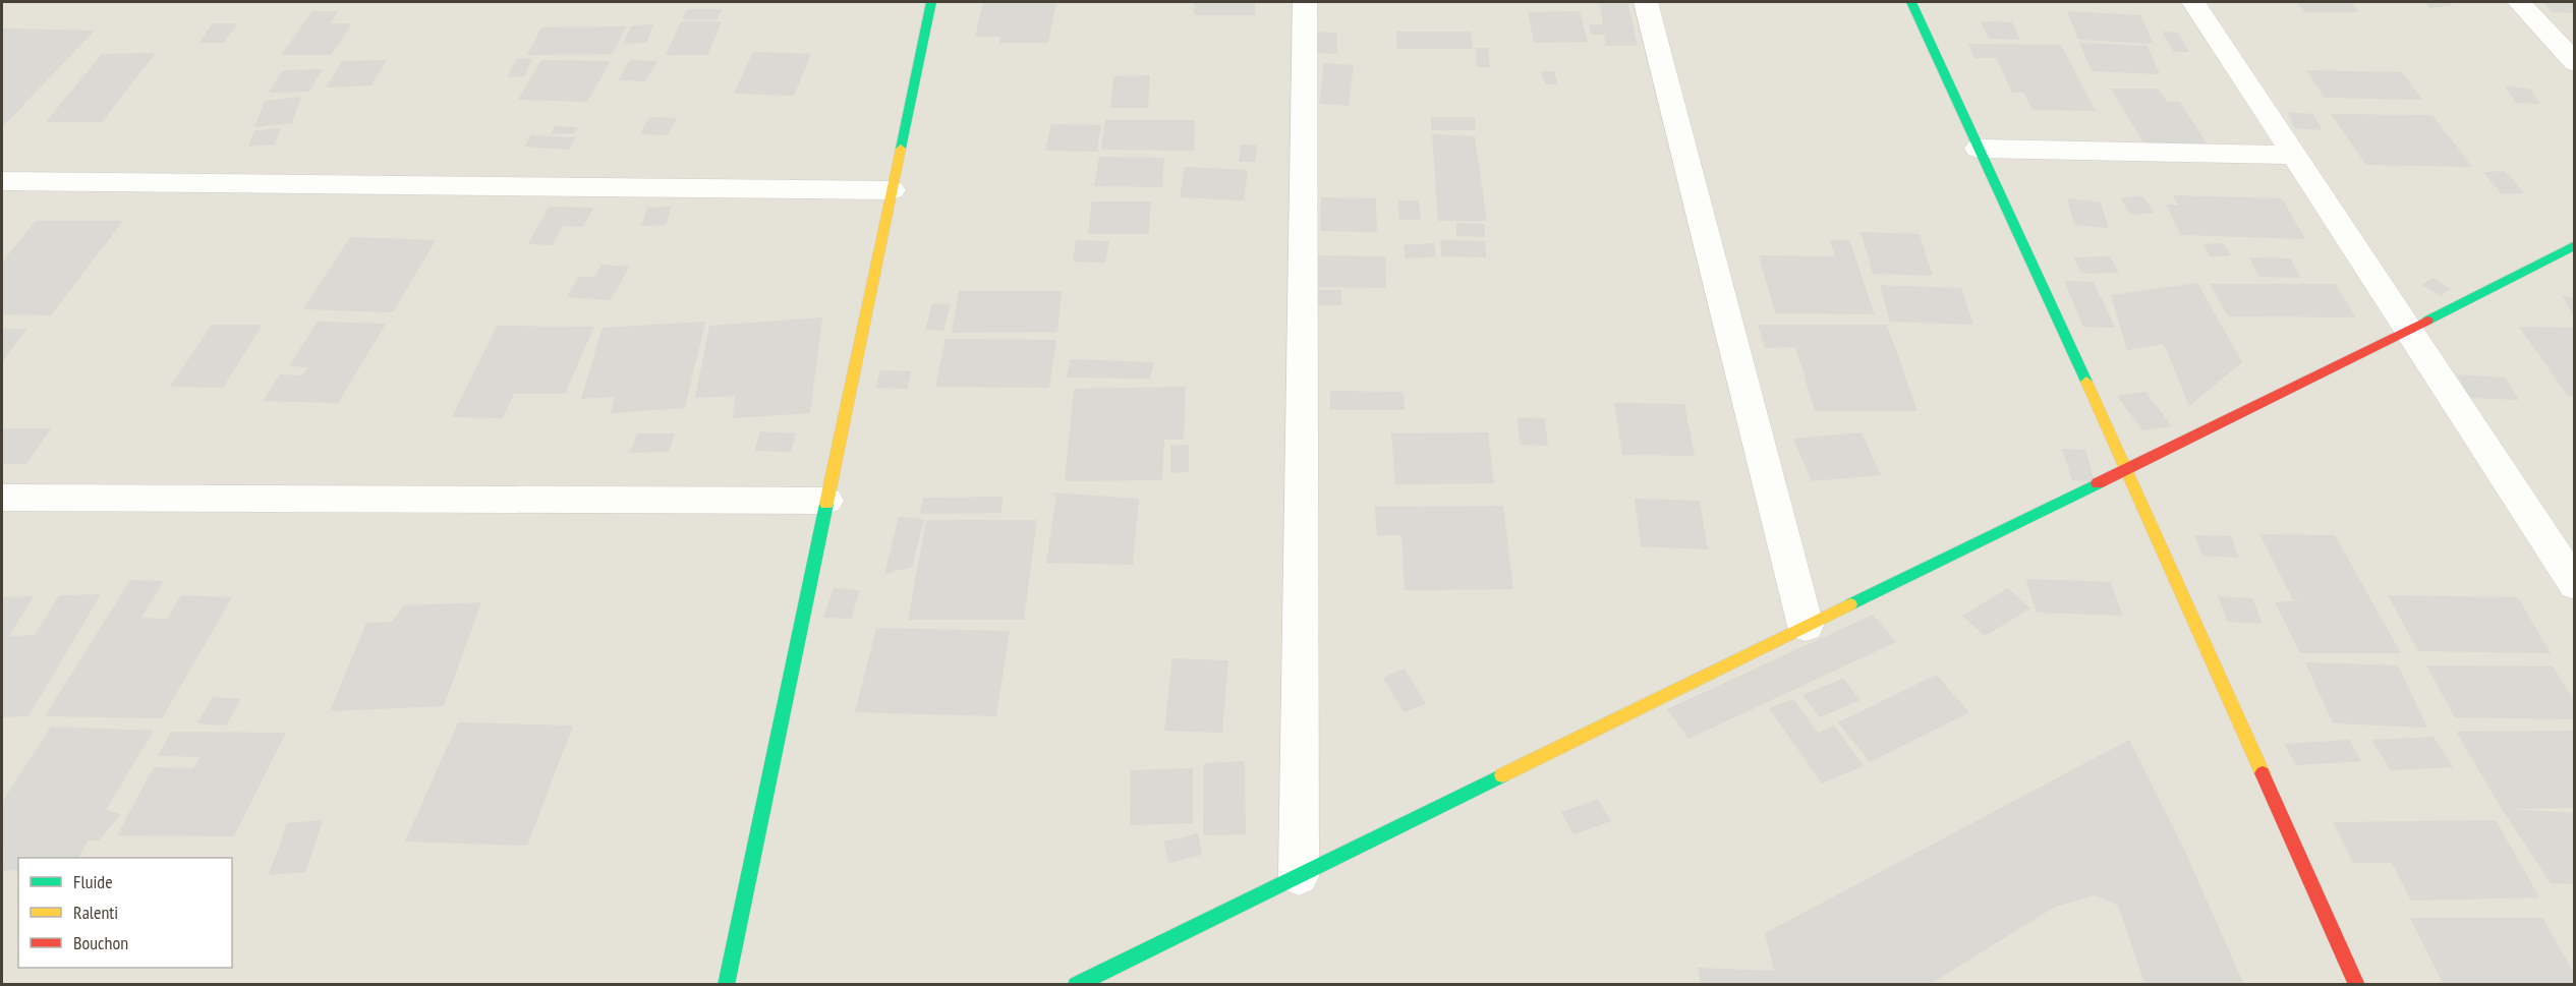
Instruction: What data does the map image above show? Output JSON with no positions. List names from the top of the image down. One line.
{"legend":["Fluide","Ralenti","Bouchon"]}
